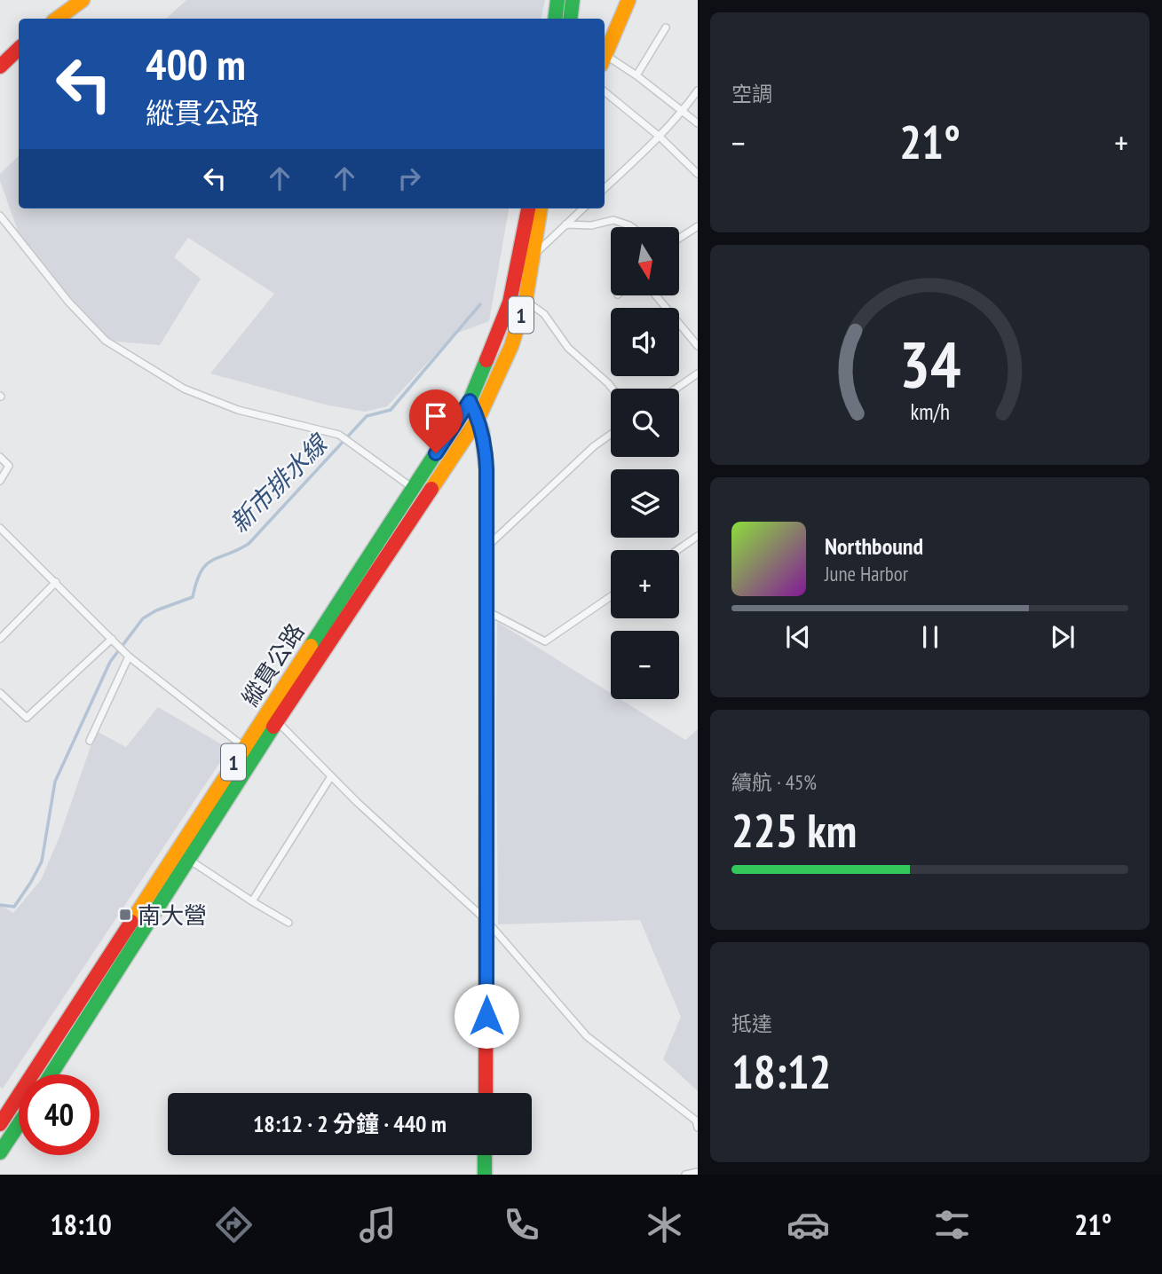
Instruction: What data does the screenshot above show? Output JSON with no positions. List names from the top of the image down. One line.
{"streets":{"main road":["1","縱貫公路"]},"water":["新市排水線"],"places":{"transit":["南大營"]},"north":"bottom","page":{"tile":["空調",["續航 · 45%","225 km"],["抵達","18:12"]],"turn":["400 m","縱貫公路"],"heat":["−","21°","+"],"map_buttons":["+","−"],"song":["Northbound","June Harbor"],"limit":"40","trip":"18:12 · 2 分鐘 · 440 m","tabs":["18:10","21°"],"gauge":["34","km/h"]}}
